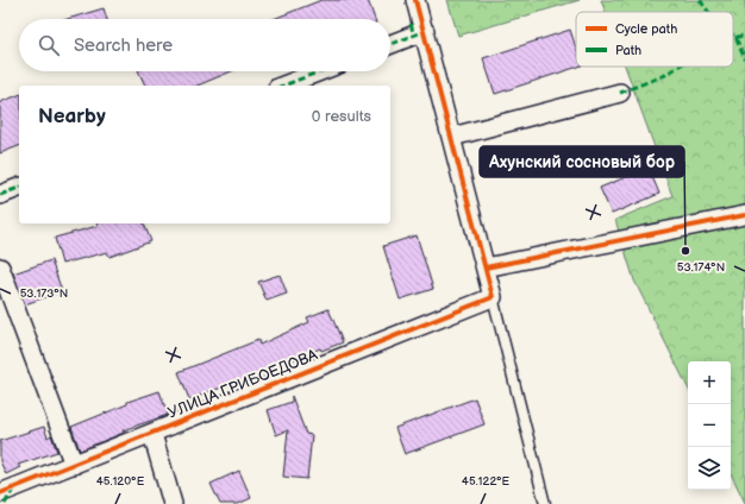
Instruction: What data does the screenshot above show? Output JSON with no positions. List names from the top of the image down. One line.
{"streets":{"street":["УЛИЦА ГРИБОЕДОВА"]},"places":["Ахунский сосновый бор"],"legend":["Cycle path","Path"],"page":{"search":"Search here","heading":["Nearby","0 results"],"map_buttons":["+","−"]},"coordinates":["53.174°N","53.173°N","45.120°E","45.122°E"]}
